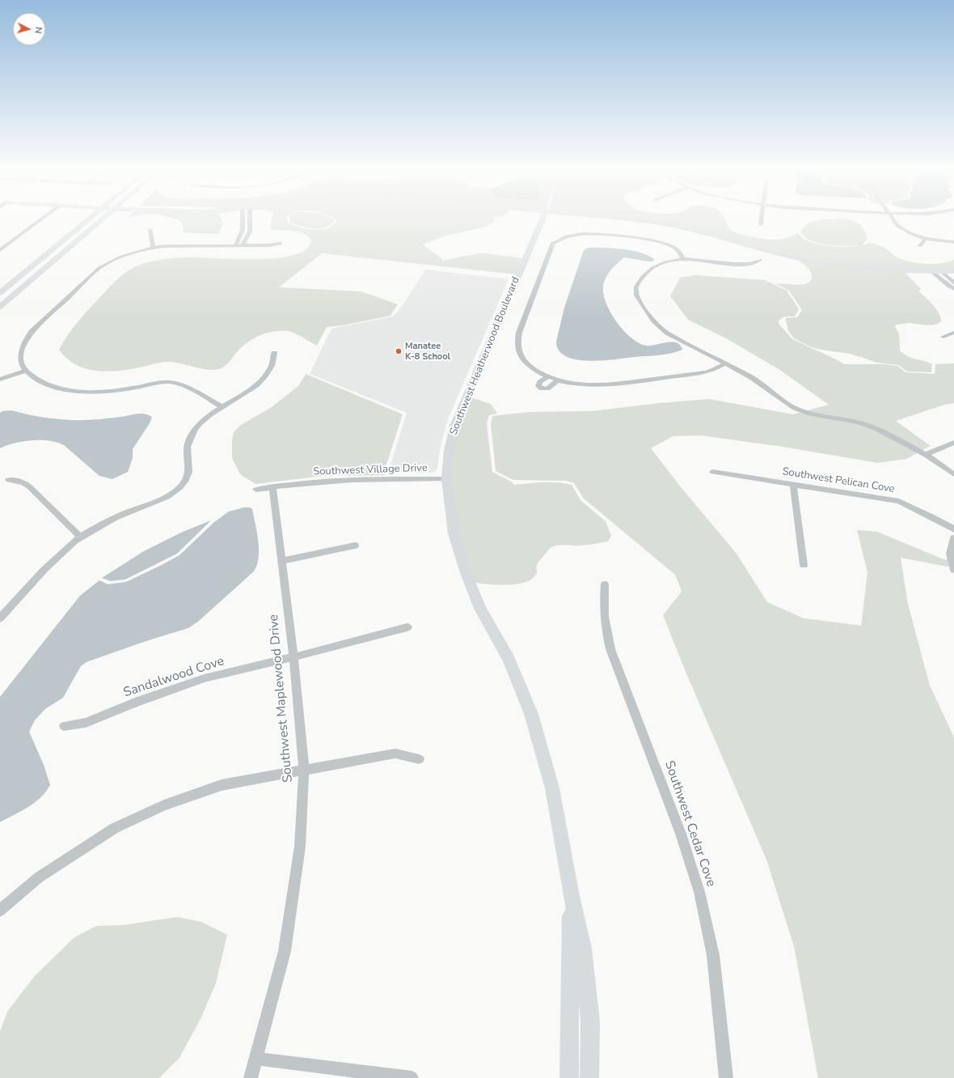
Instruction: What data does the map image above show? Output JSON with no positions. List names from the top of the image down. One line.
{"streets":{"street":["Southwest Heatherwood Boulevard","Southwest Village Drive","Southwest Pelican Cove","Sandalwood Cove","Southwest Maplewood Drive","Southwest Cedar Cove"]},"crossings":[["Southwest Heatherwood Boulevard","Southwest Village Drive"],["Southwest Village Drive","Southwest Maplewood Drive"],["Sandalwood Cove","Southwest Maplewood Drive"]],"places":["Manatee K-8 School"],"north":"right"}
